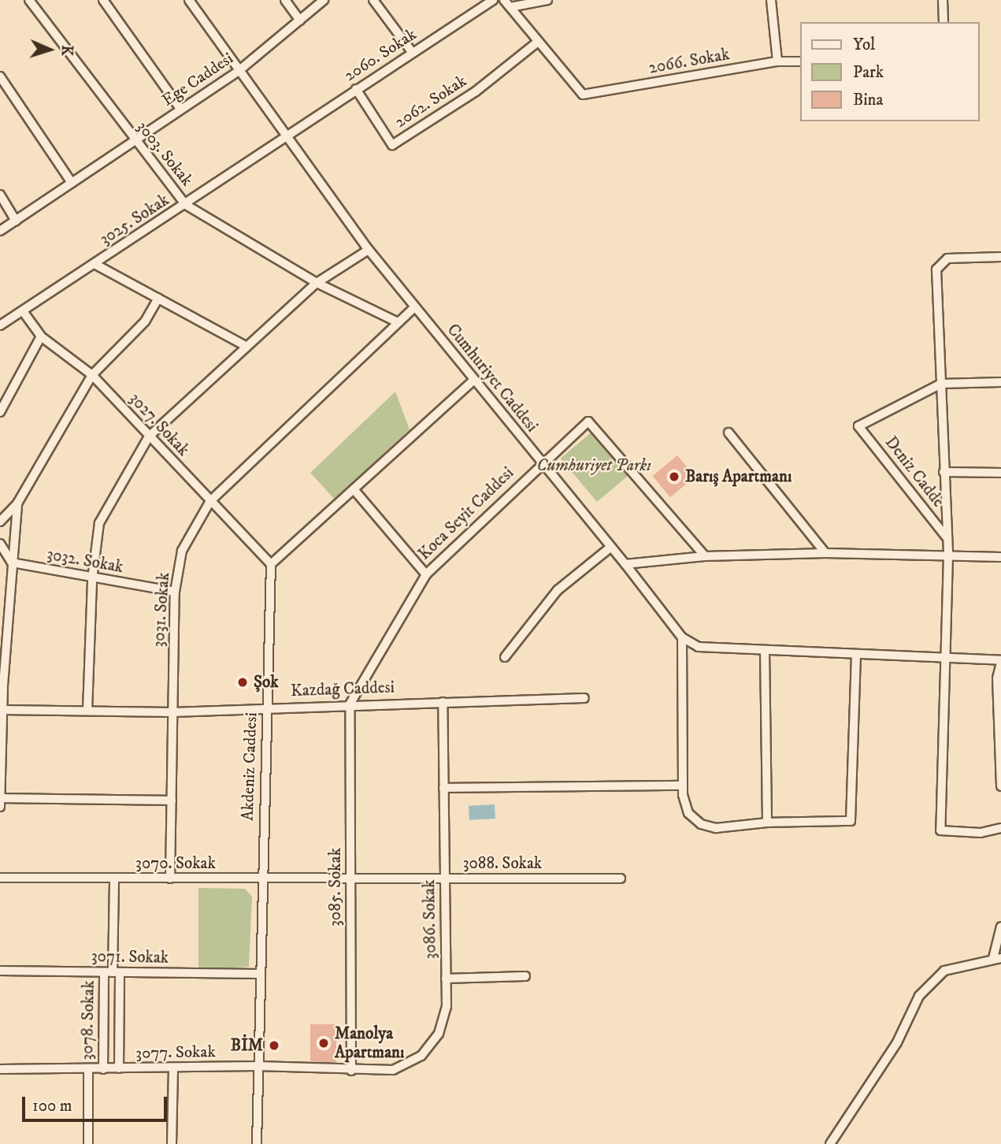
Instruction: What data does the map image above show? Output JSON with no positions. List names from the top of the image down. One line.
{"streets":{"street":["2060. Sokak","2066. Sokak","Ege Caddesi","2062. Sokak","3003. Sokak","3025. Sokak","Cumhuriyet Caddesi","3027. Sokak","Deniz Cadde","Koca Seyit Caddesi","3032. Sokak","3031. Sokak","Kazdağ Caddesi","Akdeniz Caddesi","3070. Sokak","3088. Sokak","3085. Sokak","3086. Sokak","3071. Sokak","3078. Sokak","3077. Sokak"]},"crossings":[["2060. Sokak","2062. Sokak"],["2060. Sokak","3025. Sokak"],["2060. Sokak","Cumhuriyet Caddesi"],["2066. Sokak","2062. Sokak"],["Ege Caddesi","3003. Sokak"],["Ege Caddesi","Cumhuriyet Caddesi"],["3003. Sokak","3025. Sokak"],["3003. Sokak","3031. Sokak"],["3025. Sokak","Cumhuriyet Caddesi"],["3025. Sokak","3027. Sokak"],["Cumhuriyet Caddesi","Koca Seyit Caddesi"],["Cumhuriyet Caddesi","3031. Sokak"],["3027. Sokak","3031. Sokak"],["3027. Sokak","Akdeniz Caddesi"],["Koca Seyit Caddesi","Kazdağ Caddesi"],["Koca Seyit Caddesi","3085. Sokak"],["3032. Sokak","3031. Sokak"],["3031. Sokak","Kazdağ Caddesi"],["3031. Sokak","3070. Sokak"],["Kazdağ Caddesi","Akdeniz Caddesi"],["Kazdağ Caddesi","3085. Sokak"],["Kazdağ Caddesi","3086. Sokak"],["Akdeniz Caddesi","3070. Sokak"],["Akdeniz Caddesi","3071. Sokak"],["Akdeniz Caddesi","3077. Sokak"],["3070. Sokak","3088. Sokak"],["3070. Sokak","3085. Sokak"],["3088. Sokak","3085. Sokak"],["3088. Sokak","3086. Sokak"],["3085. Sokak","3086. Sokak"],["3085. Sokak","3077. Sokak"],["3086. Sokak","3077. Sokak"],["3071. Sokak","3078. Sokak"],["3078. Sokak","3077. Sokak"]],"parks":["Cumhuriyet Parkı"],"places":["Barış Apartmanı","Şok","Manolya Apartmanı","BİM"],"legend":["Yol","Park","Bina"],"scale_bar":"100 m","north":"right"}
